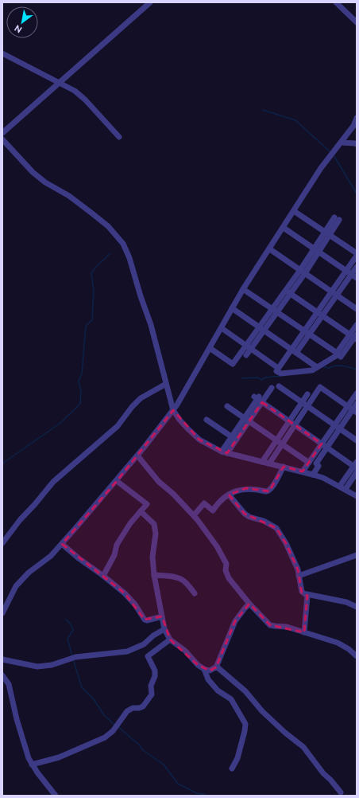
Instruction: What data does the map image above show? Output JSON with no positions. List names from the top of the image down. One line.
{"north":"bottom left"}
